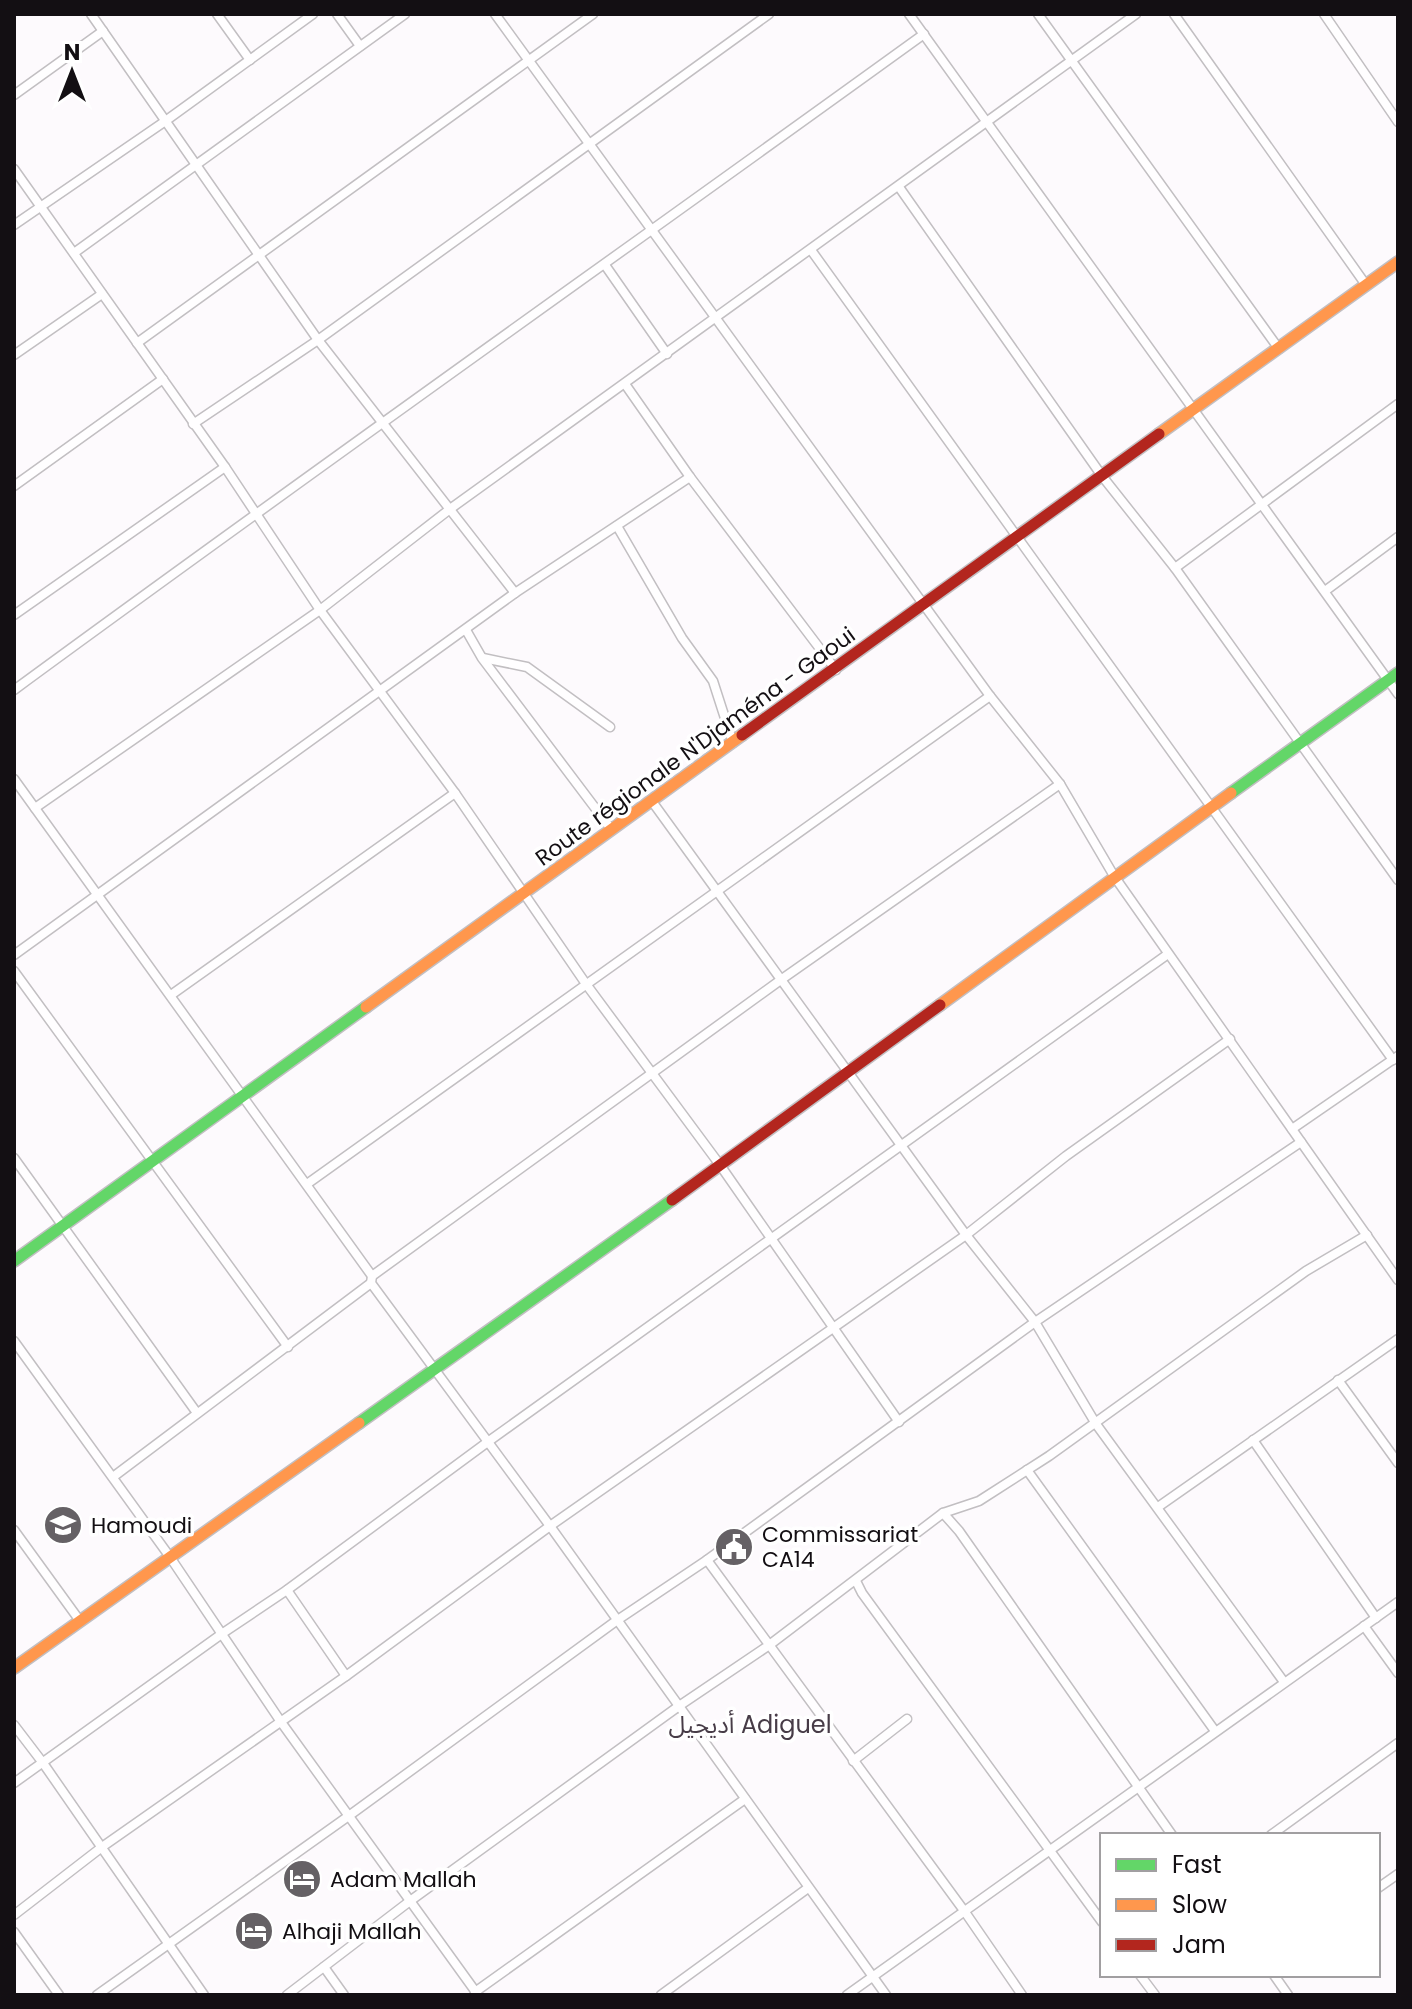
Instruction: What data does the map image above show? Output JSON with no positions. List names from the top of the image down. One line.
{"streets":{"street":["Route régionale N'Djaména - Gaoui"]},"districts":["أديجيل Adiguel"],"places":{"school or university":["Hamoudi"],"public building":["Commissariat CA14"],"hotel":["Adam Mallah","Alhaji Mallah"]},"legend":["Fast","Slow","Jam"],"north":"top"}
